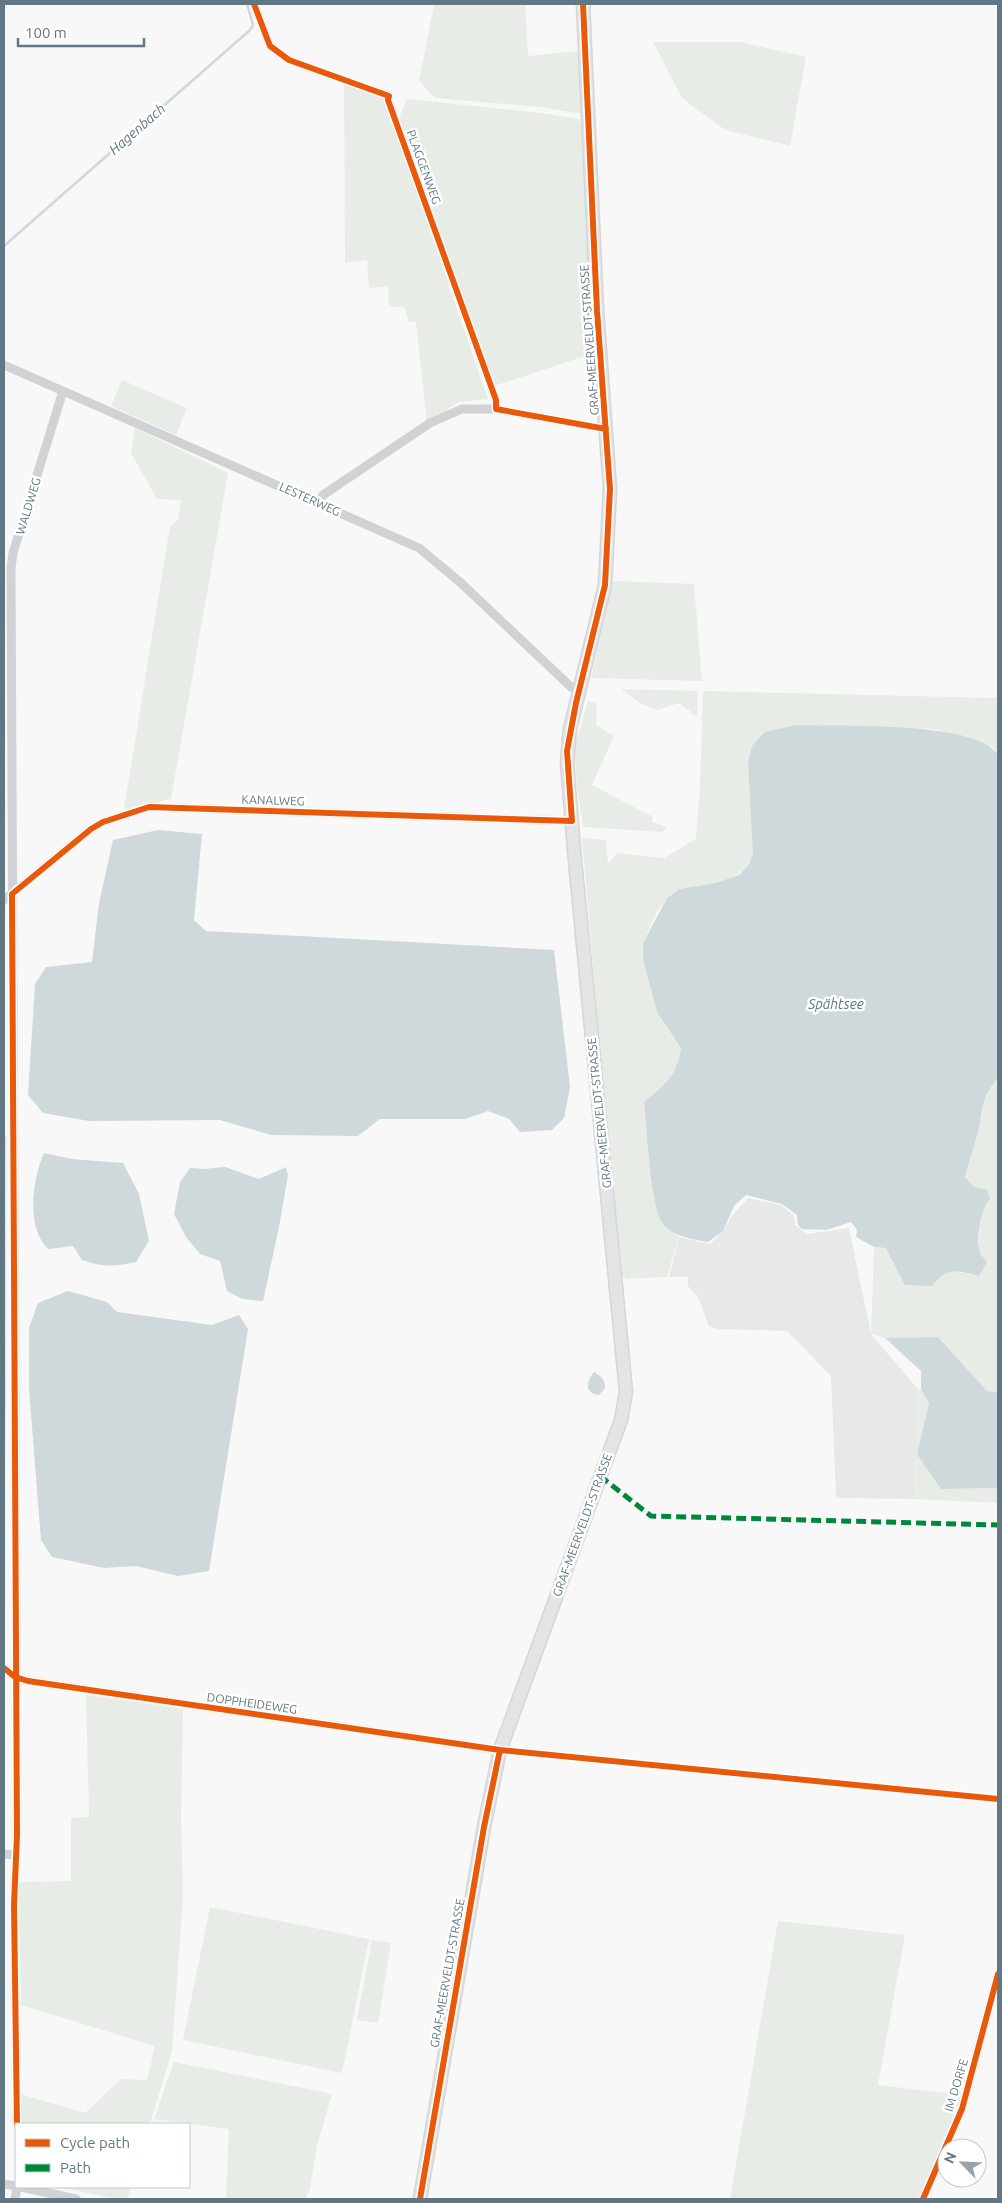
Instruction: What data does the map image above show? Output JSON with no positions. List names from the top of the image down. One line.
{"streets":{"main road":["GRAF-MEERVELDT-STRASSE"],"street":["PLAGGENWEG","LESTERWEG","WALDWEG","KANALWEG","DOPPHEIDEWEG","IM DORFE"]},"crossings":[["GRAF-MEERVELDT-STRASSE","LESTERWEG"],["GRAF-MEERVELDT-STRASSE","KANALWEG"],["GRAF-MEERVELDT-STRASSE","DOPPHEIDEWEG"],["LESTERWEG","WALDWEG"],["WALDWEG","KANALWEG"],["WALDWEG","DOPPHEIDEWEG"]],"water":["Hagenbach","Spähtsee"],"legend":["Cycle path","Path"],"scale_bar":"100 m","north":"top left"}
